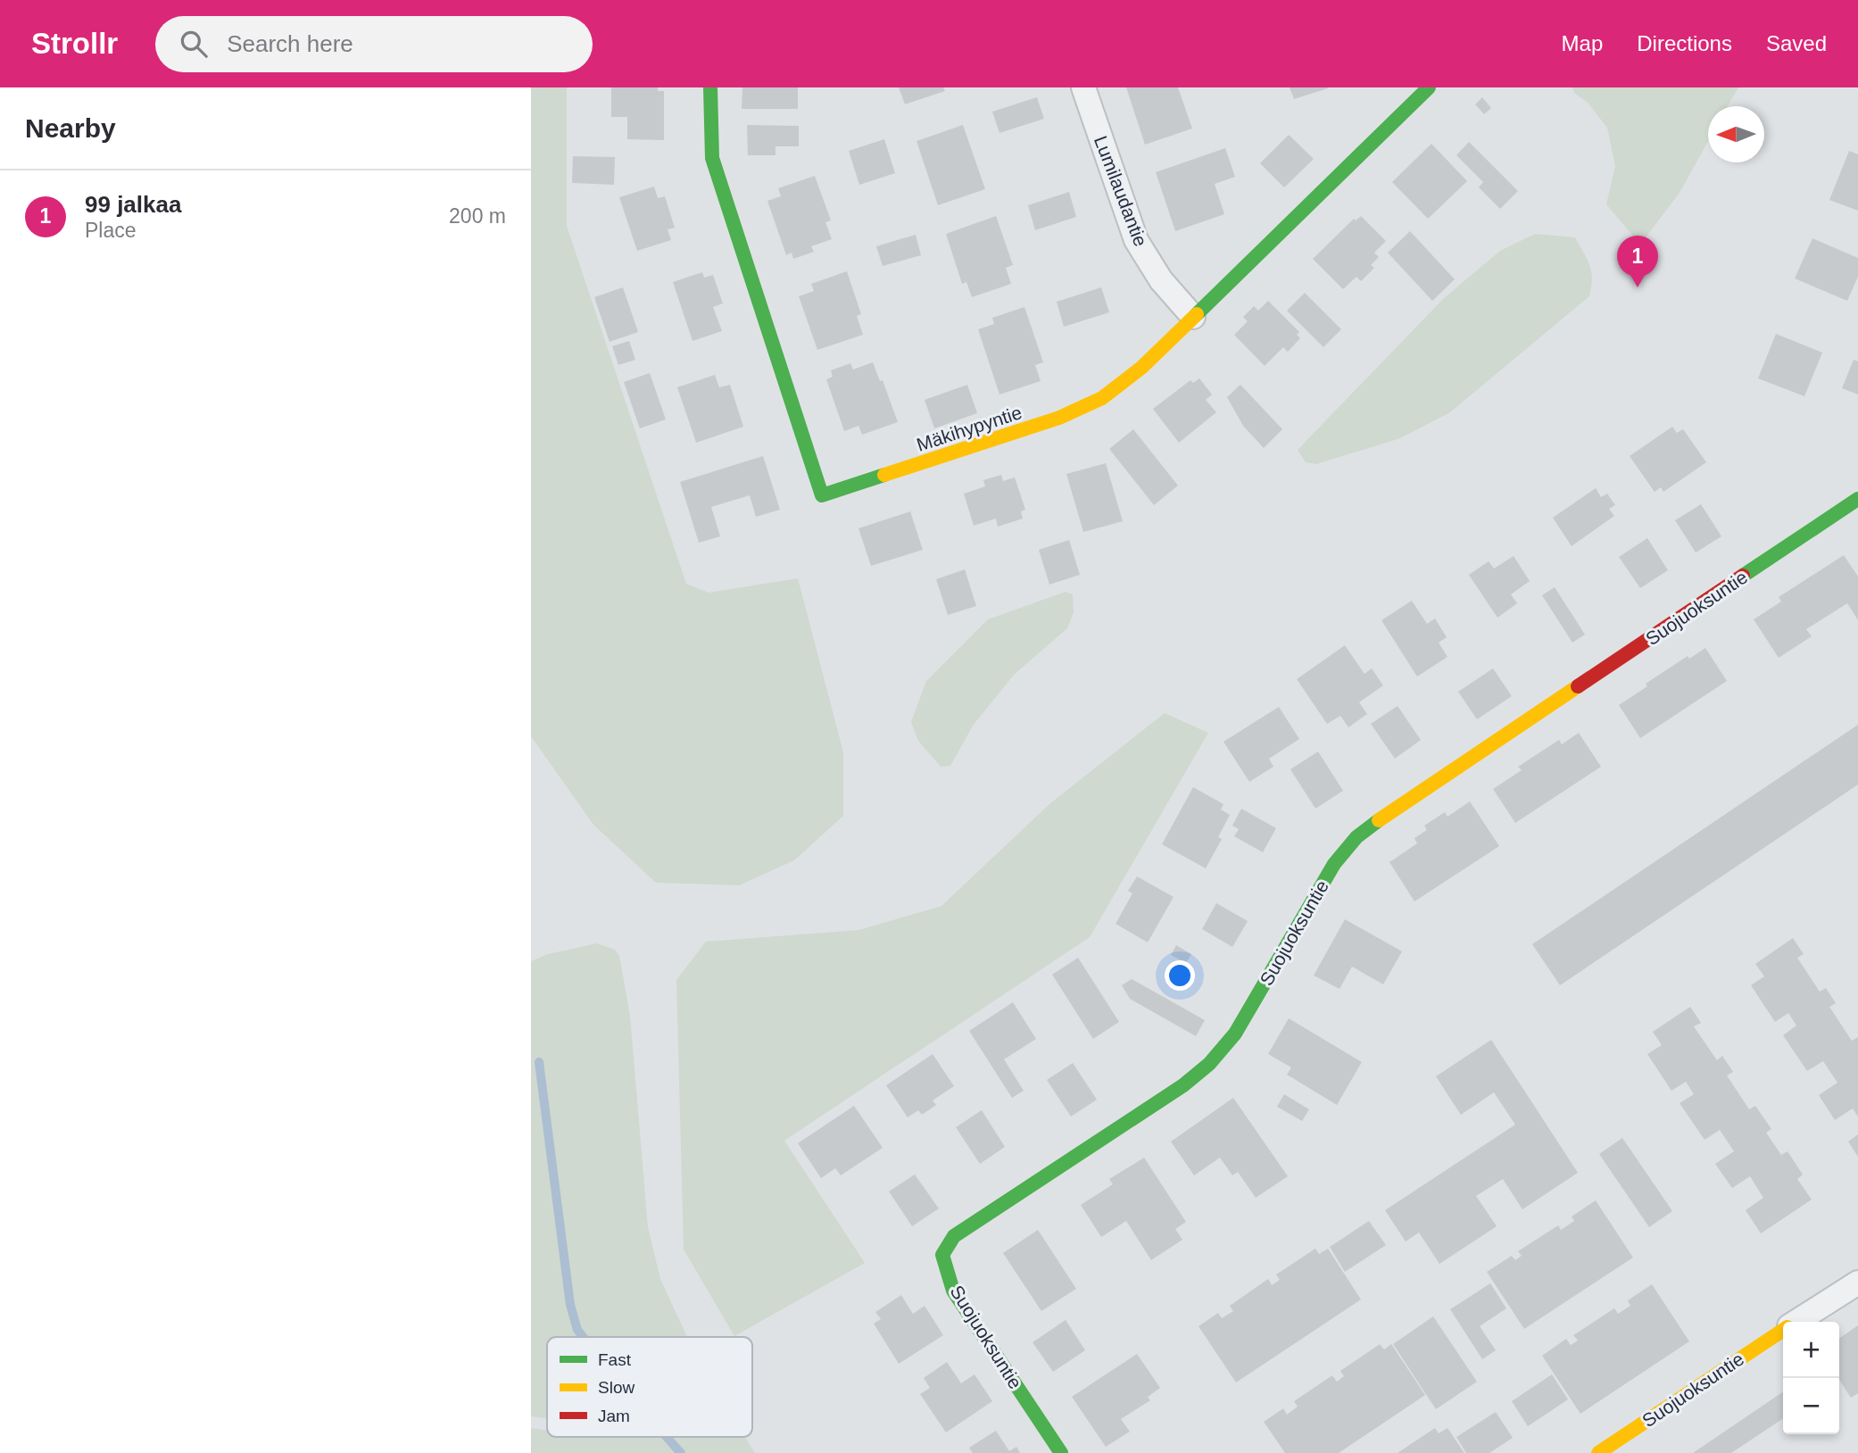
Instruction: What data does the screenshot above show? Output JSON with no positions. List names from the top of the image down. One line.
{"streets":{"street":["Lumilaudantie","Mäkihypyntie","Suojuoksuntie"]},"crossings":[["Lumilaudantie","Mäkihypyntie"]],"legend":["Fast","Slow","Jam"],"north":"left","page":{"header":"Strollr","search":"Search here","nav":["Map","Directions","Saved"],"heading":"Nearby","list":[{"mark":"1","name":"99 jalkaa","note":"Place","value":"200 m"}],"pins":"1","map_buttons":["+","−"]}}
